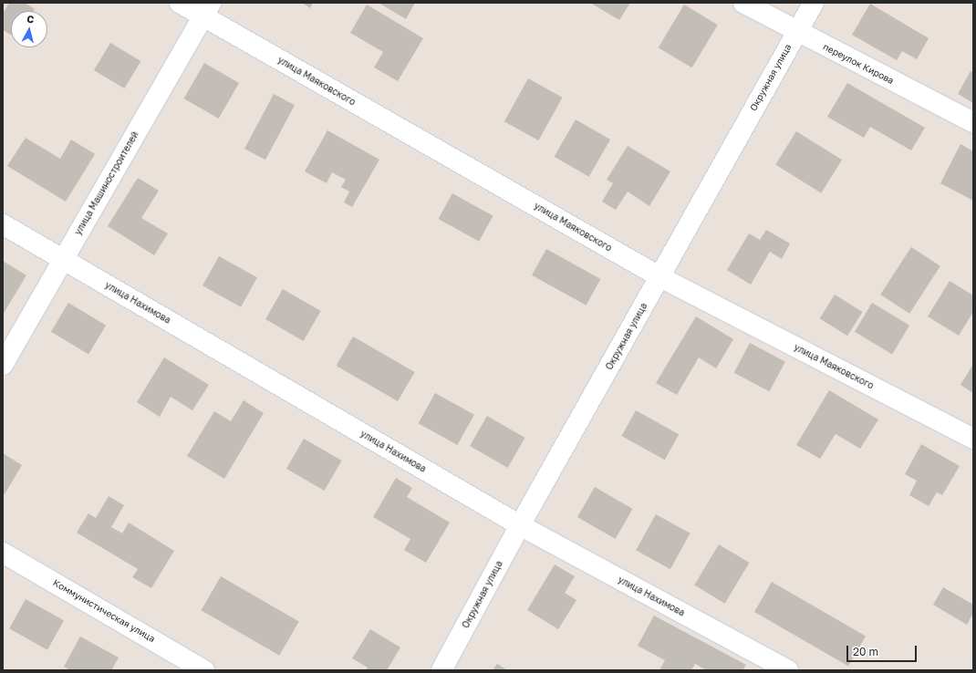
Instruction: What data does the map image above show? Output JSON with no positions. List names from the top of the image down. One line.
{"streets":{"street":["переулок Кирова","Окружная улица","улица Маяковского","улица Машиностроителей","улица Нахимова","Коммунистическая улица"]},"crossings":[["переулок Кирова","Окружная улица"],["Окружная улица","улица Маяковского"],["Окружная улица","улица Нахимова"],["улица Маяковского","улица Машиностроителей"],["улица Машиностроителей","улица Нахимова"]],"scale_bar":"20 m","north":"top"}
